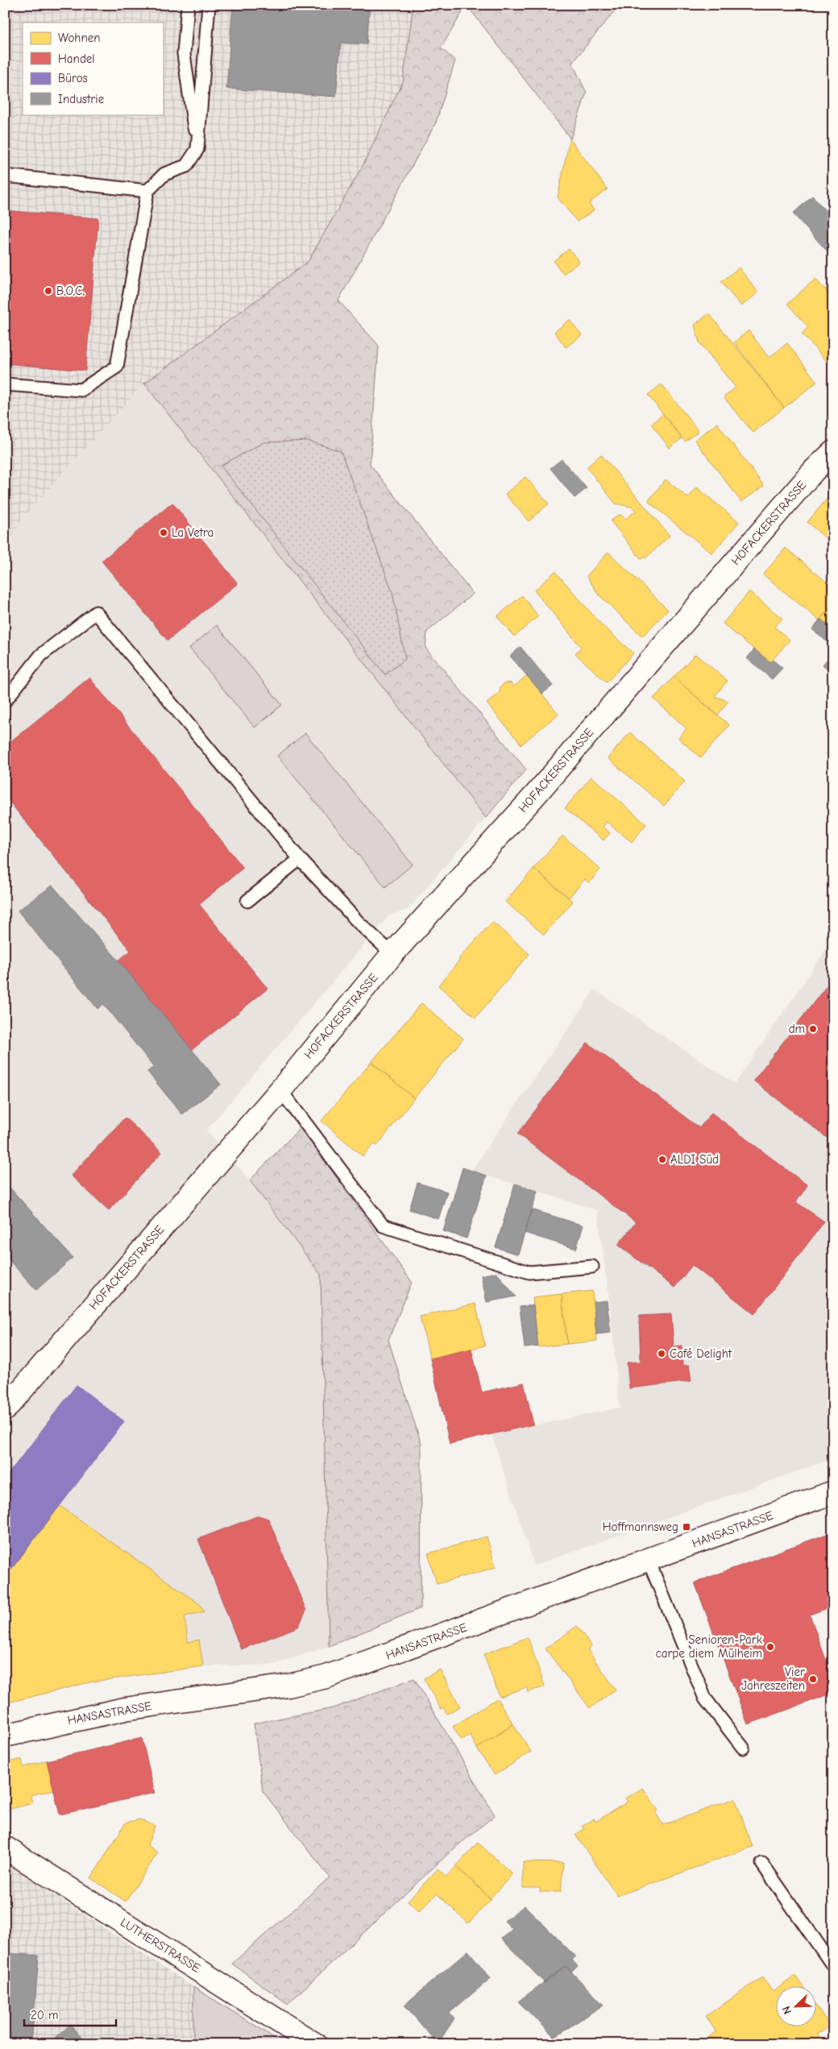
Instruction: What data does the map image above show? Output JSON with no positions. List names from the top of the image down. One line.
{"streets":{"street":["HOFACKERSTRASSE","HANSASTRASSE","LUTHERSTRASSE"]},"places":{"other":["B.O.C.","La Vetra","dm","ALDI Süd","Café Delight","Senioren-Park carpe diem Mülheim","Vier Jahreszeiten"],"transit":["Hoffmannsweg"]},"legend":["Wohnen","Handel","Büros","Industrie"],"scale_bar":"20 m","north":"bottom left"}
